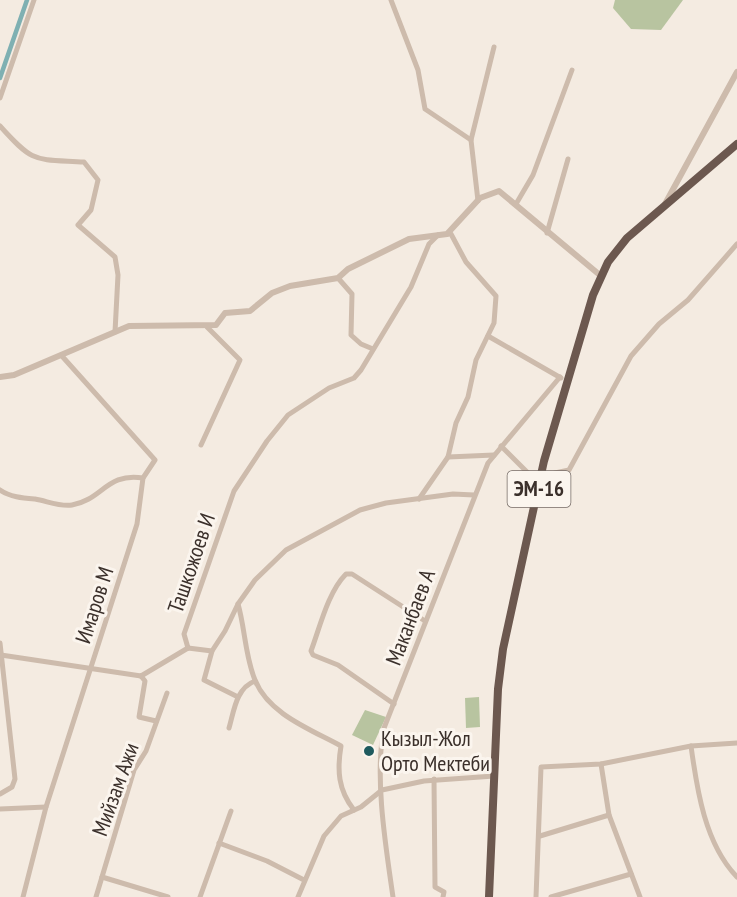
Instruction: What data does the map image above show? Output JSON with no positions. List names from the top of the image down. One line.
{"streets":{"highway":["ЭМ-16"],"street":["Ташкожоев И","Имаров М","Маканбаев А","Мийзам Ажи"]},"crossings":[["ЭМ-16","Маканбаев А"]],"places":["Кызыл-Жол Орто Мектеби"]}
